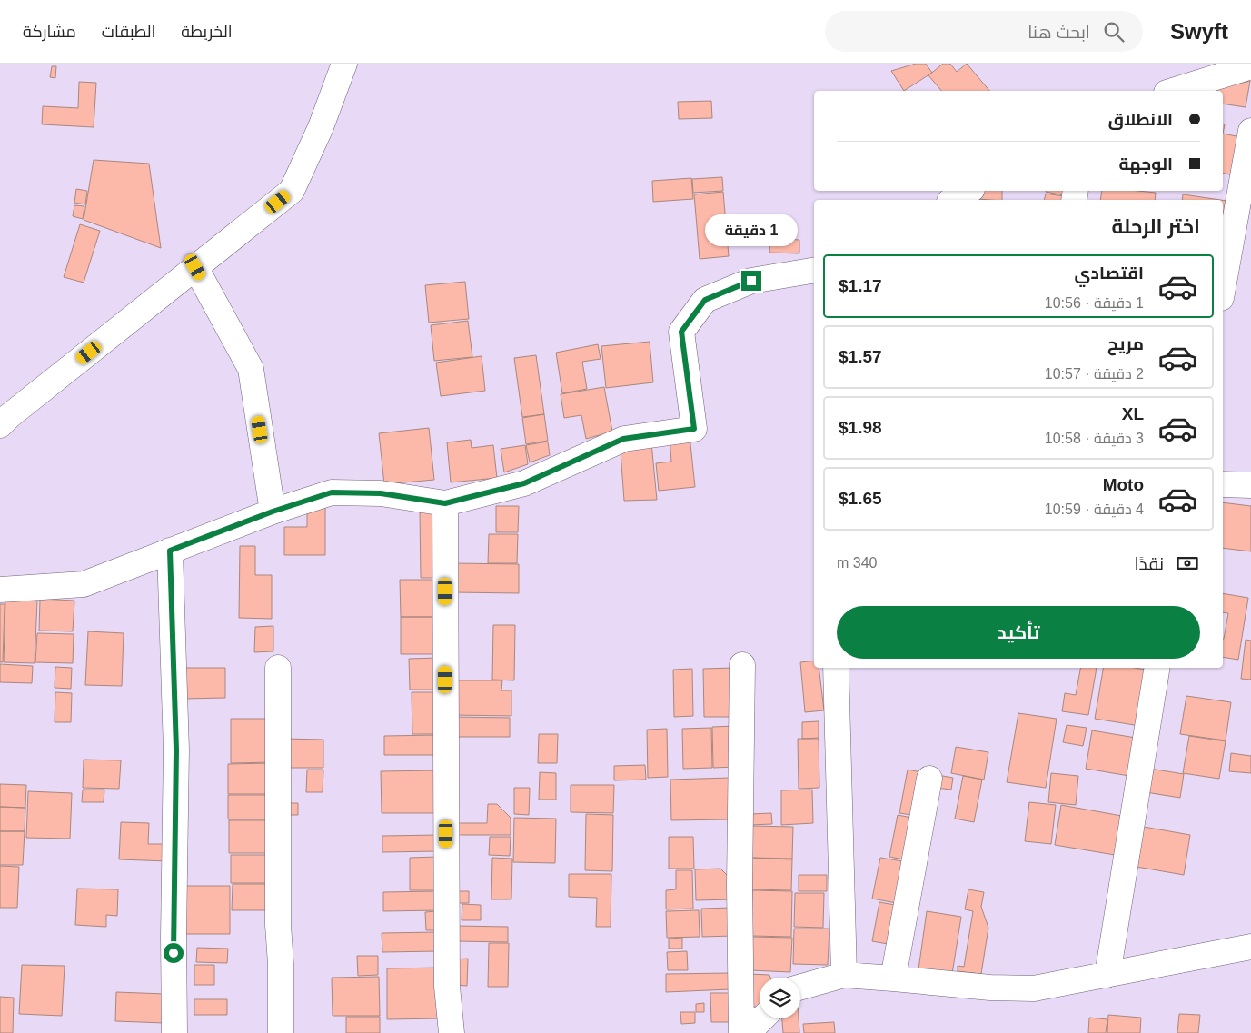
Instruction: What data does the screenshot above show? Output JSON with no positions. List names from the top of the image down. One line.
{"page":{"header":"Swyft","search":"ابحث هنا","nav":["الخريطة","الطبقات","مشاركة"],"banner":["الانطلاق","الوجهة"],"heading":"اختر الرحلة","bubble":"1 دقيقة","list":[{"name":"اقتصادي","note":"1 دقيقة · 10:56","value":"$1.17"},{"name":"مريح","note":"2 دقيقة · 10:57","value":"$1.57"},{"name":"XL","note":"3 دقيقة · 10:58","value":"$1.98"},{"name":"Moto","note":"4 دقيقة · 10:59","value":"$1.65"}],"pay":["نقدًا","340 m"],"buttons":"تأكيد"}}
